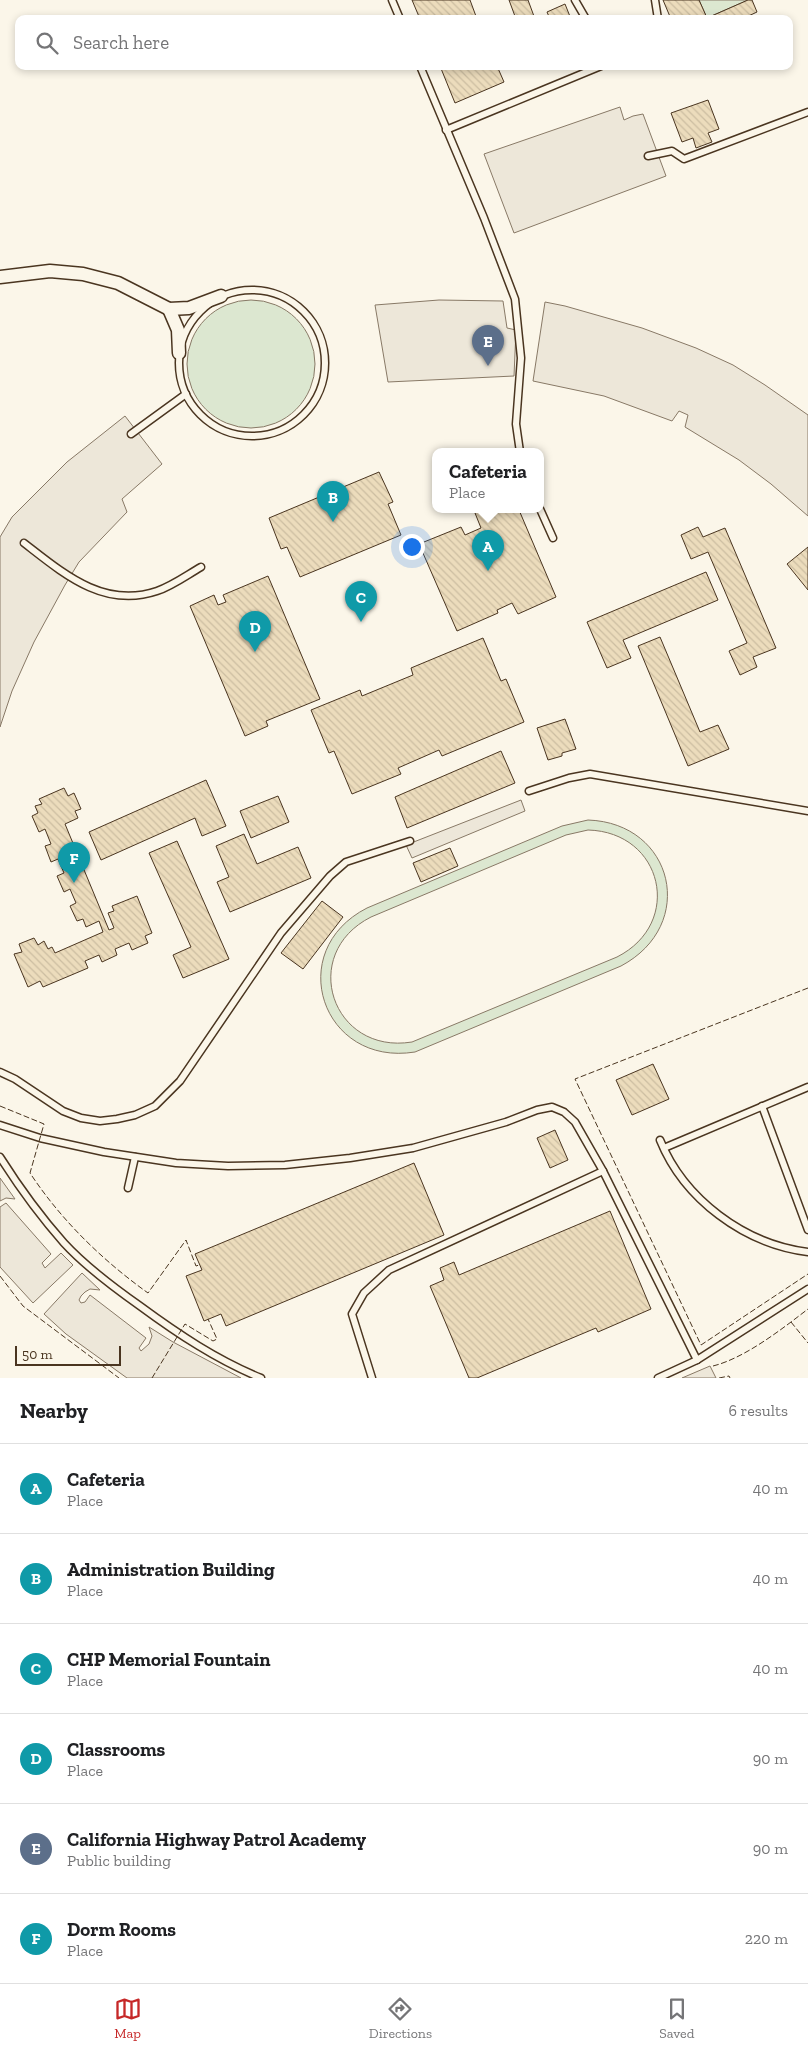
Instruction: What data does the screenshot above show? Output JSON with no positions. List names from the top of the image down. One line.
{"scale_bar":"50 m","page":{"search":"Search here","pins":["E","B","A","C","D","F"],"popup":["Cafeteria","Place"],"scale":"50 m","heading":["Nearby","6 results"],"list":[{"mark":"A","name":"Cafeteria","note":"Place","value":"40 m"},{"mark":"B","name":"Administration Building","note":"Place","value":"40 m"},{"mark":"C","name":"CHP Memorial Fountain","note":"Place","value":"40 m"},{"mark":"D","name":"Classrooms","note":"Place","value":"90 m"},{"mark":"E","name":"California Highway Patrol Academy","note":"Public building","value":"90 m"},{"mark":"F","name":"Dorm Rooms","note":"Place","value":"220 m"}],"nav":["Map","Directions","Saved"]}}
